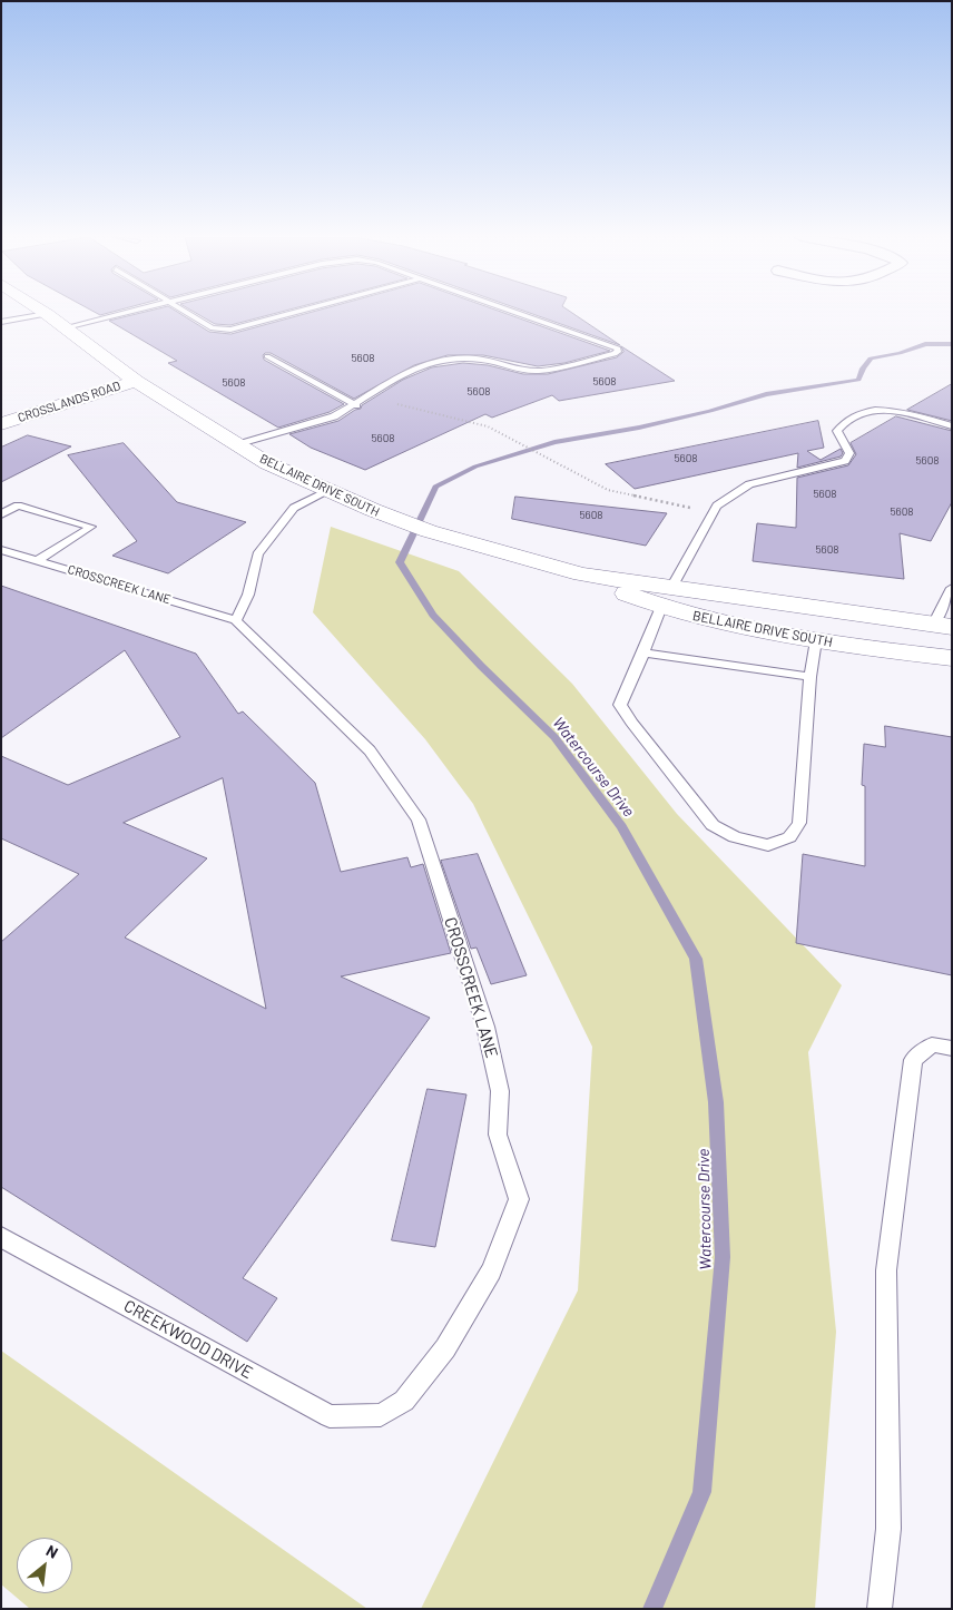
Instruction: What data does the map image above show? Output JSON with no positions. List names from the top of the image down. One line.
{"streets":{"street":["CROSSLANDS ROAD","BELLAIRE DRIVE SOUTH"],"lane":["CROSSCREEK LANE","CREEKWOOD DRIVE"]},"crossings":[["CROSSLANDS ROAD","BELLAIRE DRIVE SOUTH"],["CROSSCREEK LANE","CREEKWOOD DRIVE"]],"water":["Watercourse Drive"],"house_numbers":["5608","5608","5608","5608","5608","5608","5608","5608","5608","5608","5608"],"north":"top right"}
